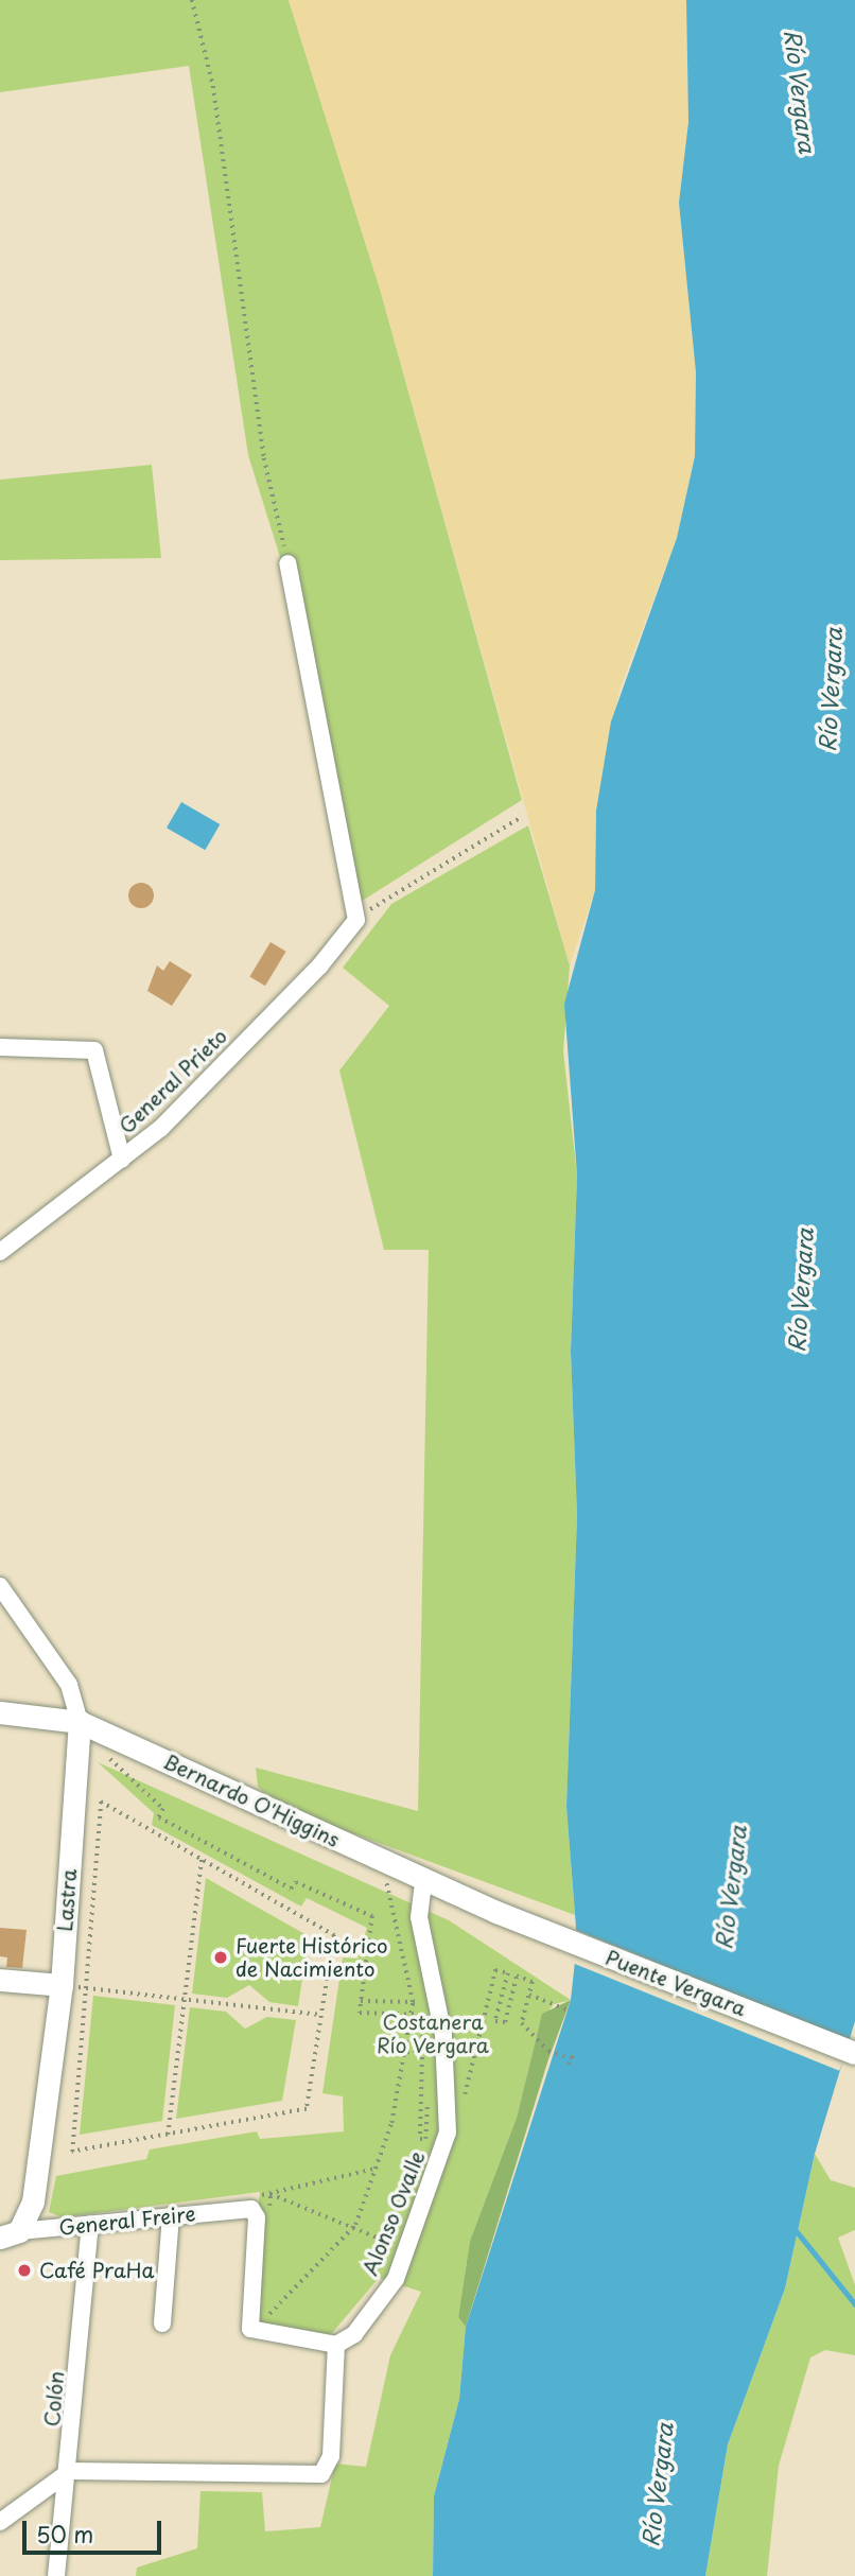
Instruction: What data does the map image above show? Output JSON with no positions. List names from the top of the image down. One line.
{"streets":{"main road":["Bernardo O'Higgins","Lastra","Puente Vergara"],"street":["General Prieto","Alonso Ovalle","General Freire","Colón"]},"crossings":[["Bernardo O'Higgins","Lastra"],["Bernardo O'Higgins","Puente Vergara"],["Bernardo O'Higgins","Alonso Ovalle"],["Lastra","General Freire"],["General Freire","Colón"]],"water":["Río Vergara"],"parks":["Costanera Río Vergara"],"places":["Fuerte Histórico de Nacimiento","Café PraHa"],"scale_bar":"50 m"}
